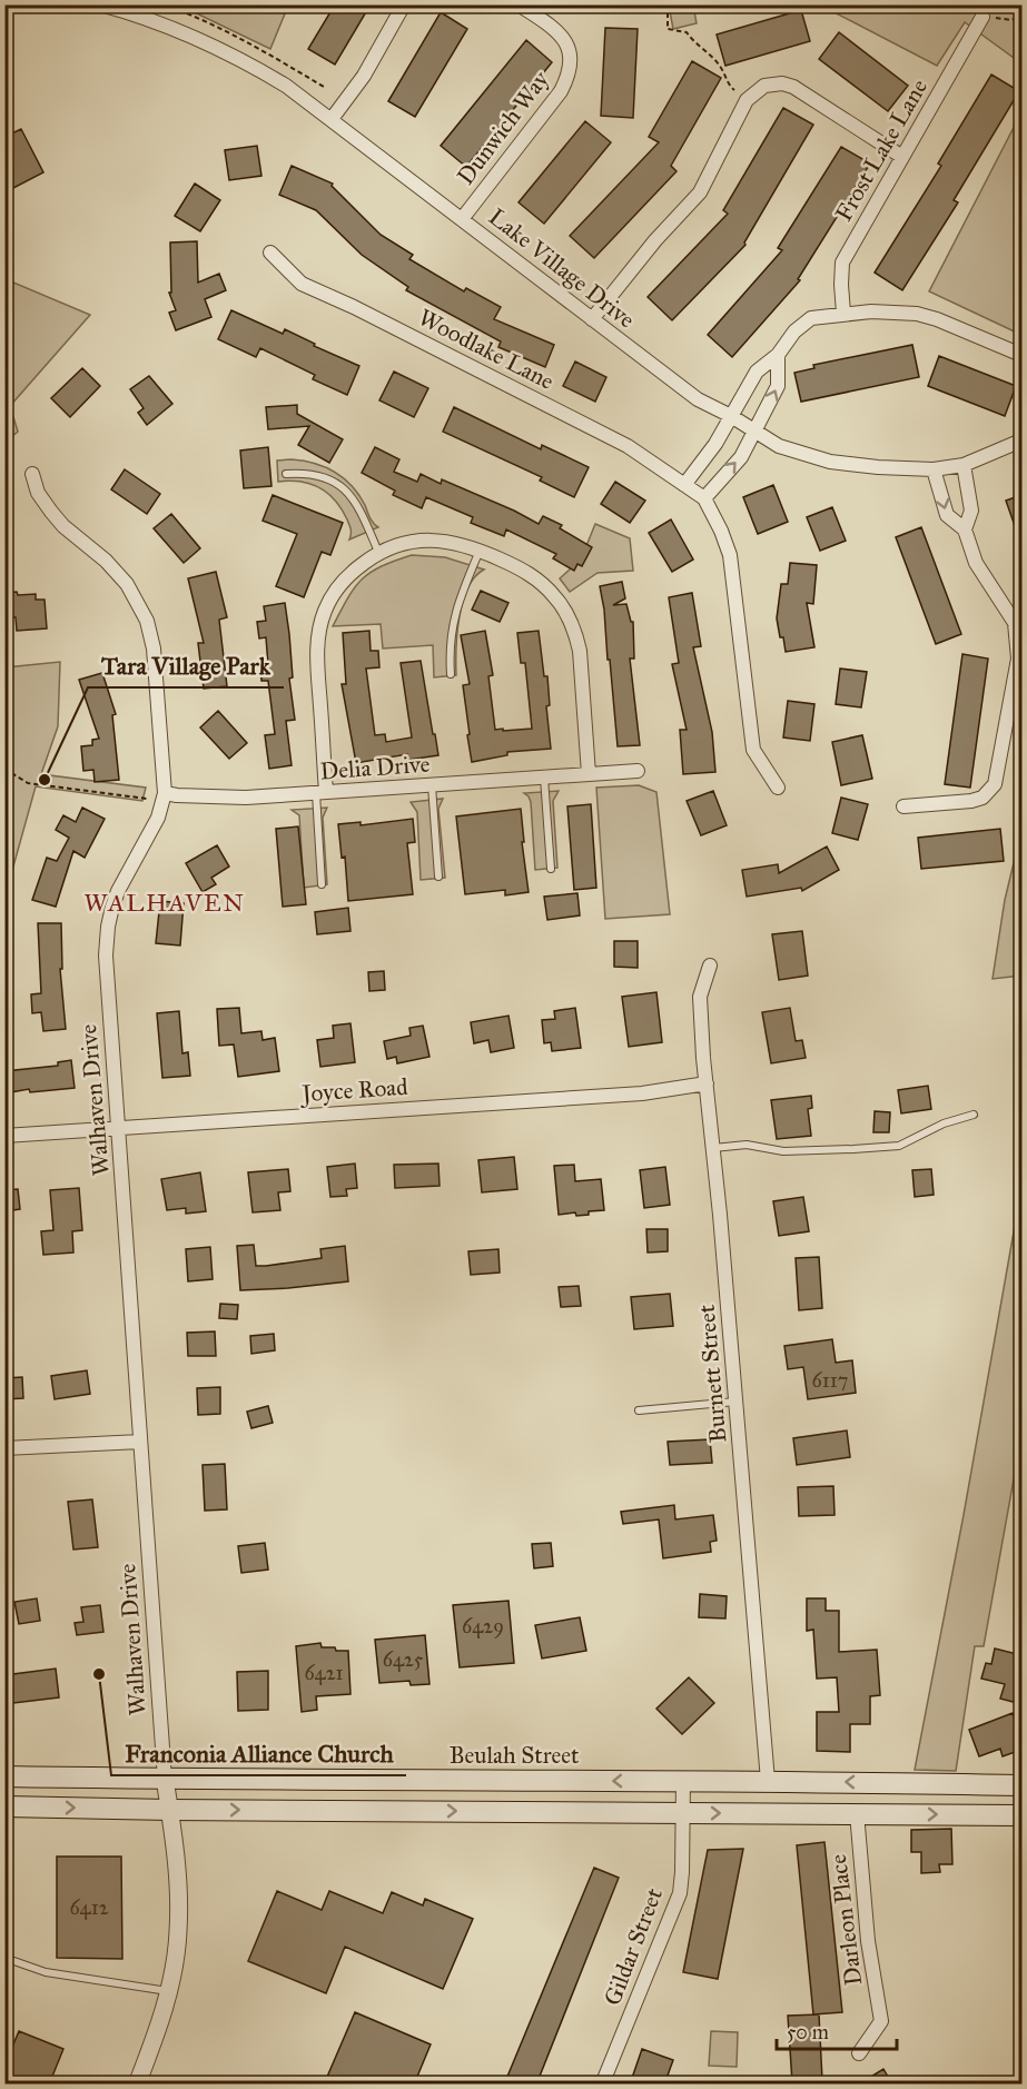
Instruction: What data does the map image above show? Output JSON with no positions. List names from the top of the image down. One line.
{"streets":{"main road":["Beulah Street"],"street":["Dunwich Way","Frost Lake Lane","Lake Village Drive","Woodlake Lane","Delia Drive","Joyce Road","Walhaven Drive","Burnett Street","Darleon Place","Gildar Street"]},"crossings":[["Dunwich Way","Lake Village Drive"],["Delia Drive","Walhaven Drive"],["Joyce Road","Walhaven Drive"],["Joyce Road","Burnett Street"],["Walhaven Drive","Beulah Street"],["Burnett Street","Beulah Street"],["Beulah Street","Gildar Street"]],"districts":["WALHAVEN"],"places":["Tara Village Park","Franconia Alliance Church"],"house_numbers":["6117","6429","6425","6421","6412"],"scale_bar":"50 m"}
